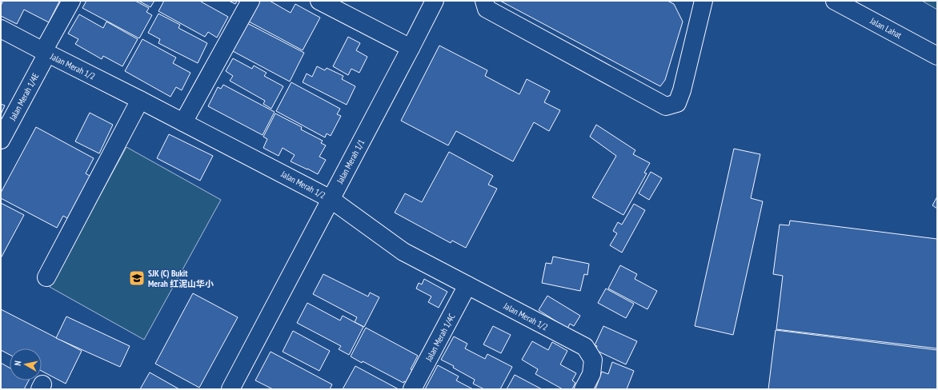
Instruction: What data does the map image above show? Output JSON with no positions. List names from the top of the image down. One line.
{"streets":{"street":["Jalan Lahat","Jalan Merah 1/2","Jalan Merah 1/4E","Jalan Merah 1/1","Jalan Merah 1/4C"]},"crossings":[["Jalan Merah 1/2","Jalan Merah 1/4E"],["Jalan Merah 1/2","Jalan Merah 1/1"],["Jalan Merah 1/2","Jalan Merah 1/4C"]],"places":{"school or university":["SJK (C) Bukit Merah 红泥山华小"]},"north":"left"}
